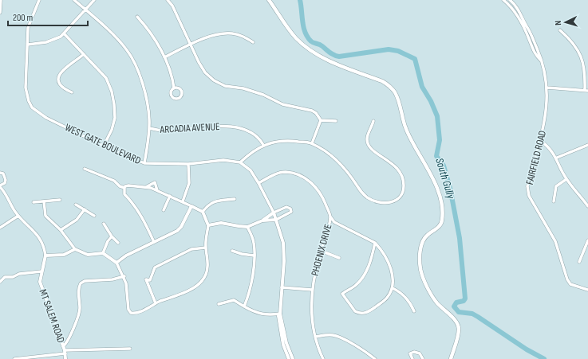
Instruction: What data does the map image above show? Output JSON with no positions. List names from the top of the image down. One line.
{"streets":{"street":["ARCADIA AVENUE","WEST GATE BOULEVARD","FAIRFIELD ROAD","PHOENIX DRIVE","MT SALEM ROAD"]},"water":["South Gully"],"scale_bar":"200 m","north":"left"}
